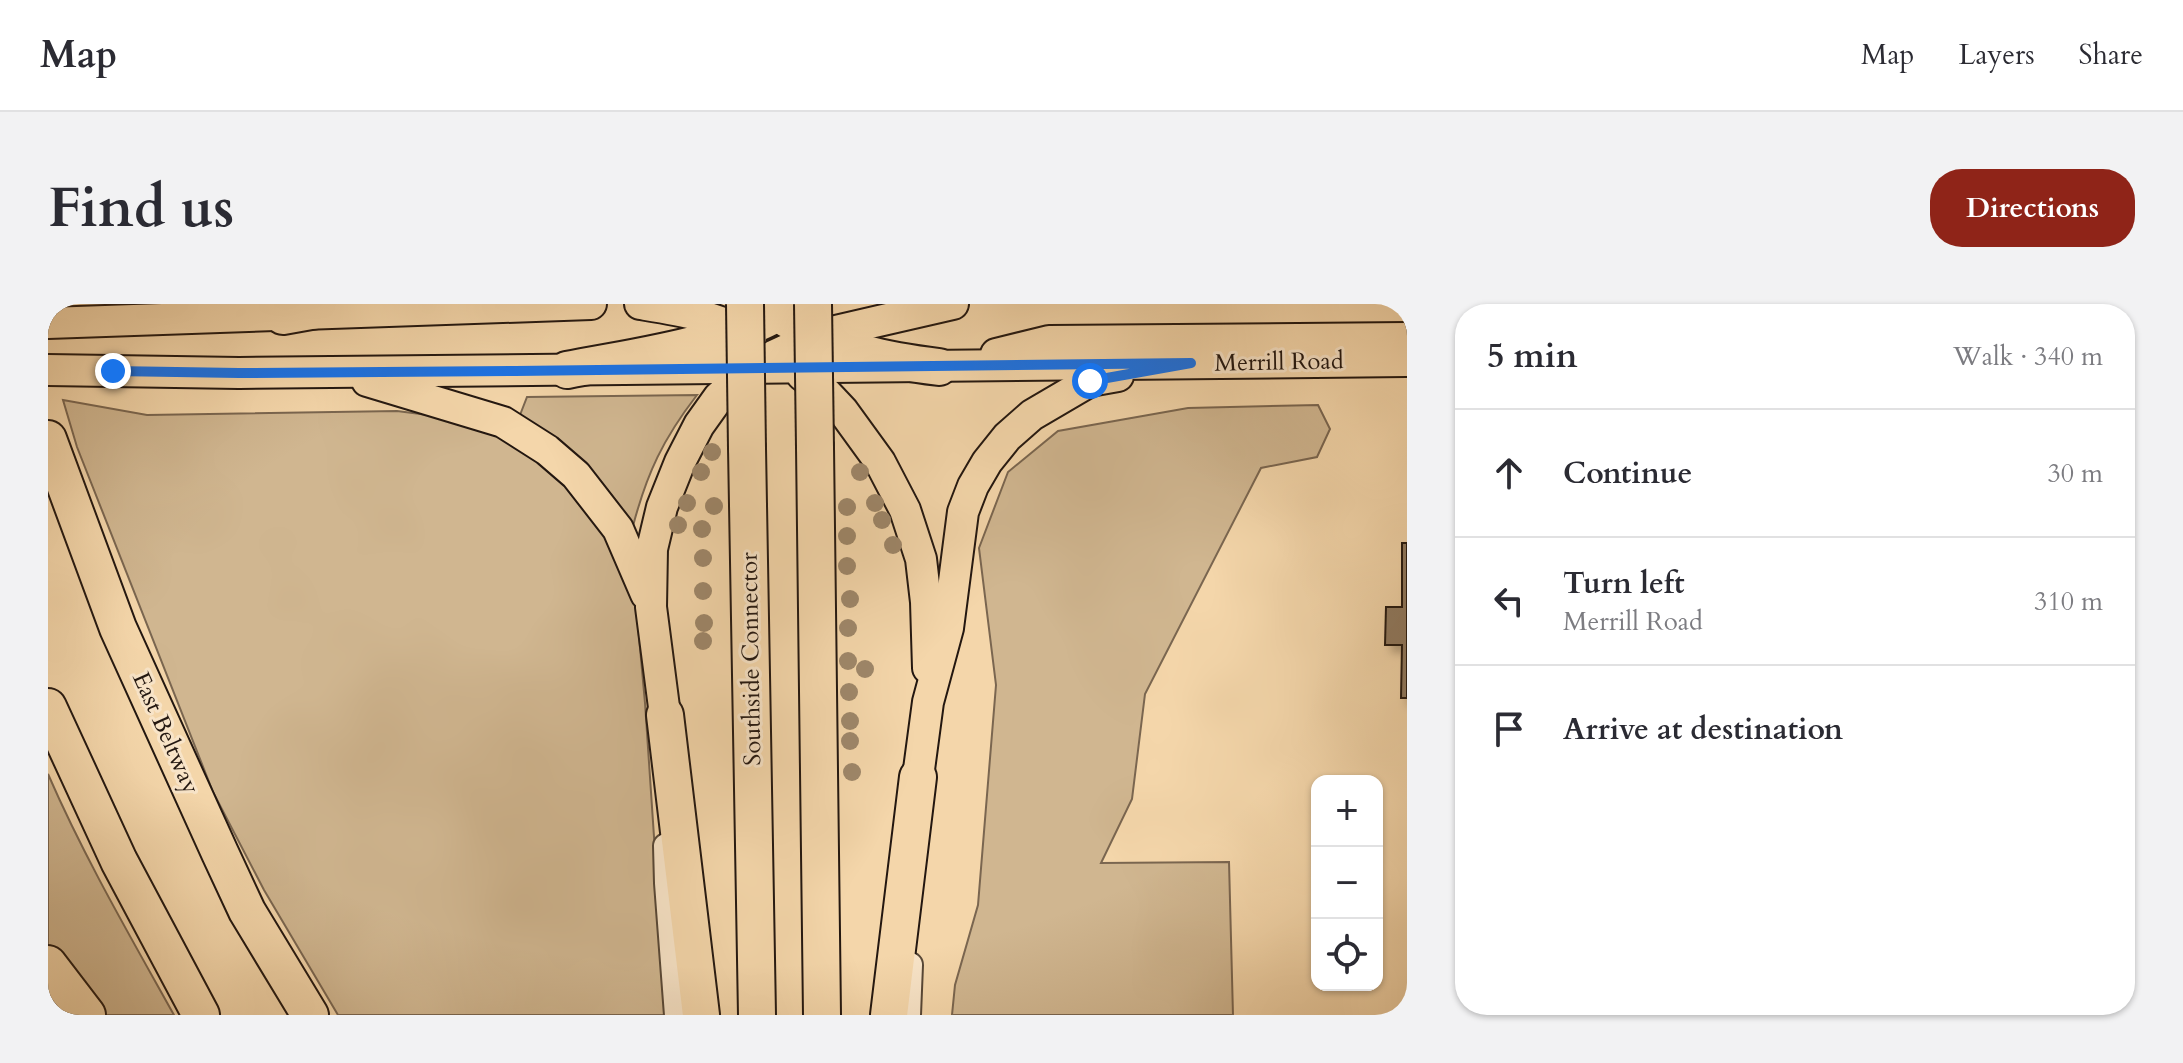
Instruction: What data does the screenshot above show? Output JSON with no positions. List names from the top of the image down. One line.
{"streets":{"highway":["Southside Connector","East Beltway"],"main road":["Merrill Road"]},"page":{"header":"Map","nav":["Map","Layers","Share"],"buttons":"Directions","title":"Find us","heading":["5 min","Walk · 340 m"],"list":[["Continue","30 m"],["Turn left","Merrill Road","310 m"],"Arrive at destination"],"map_buttons":["+","−"]}}
